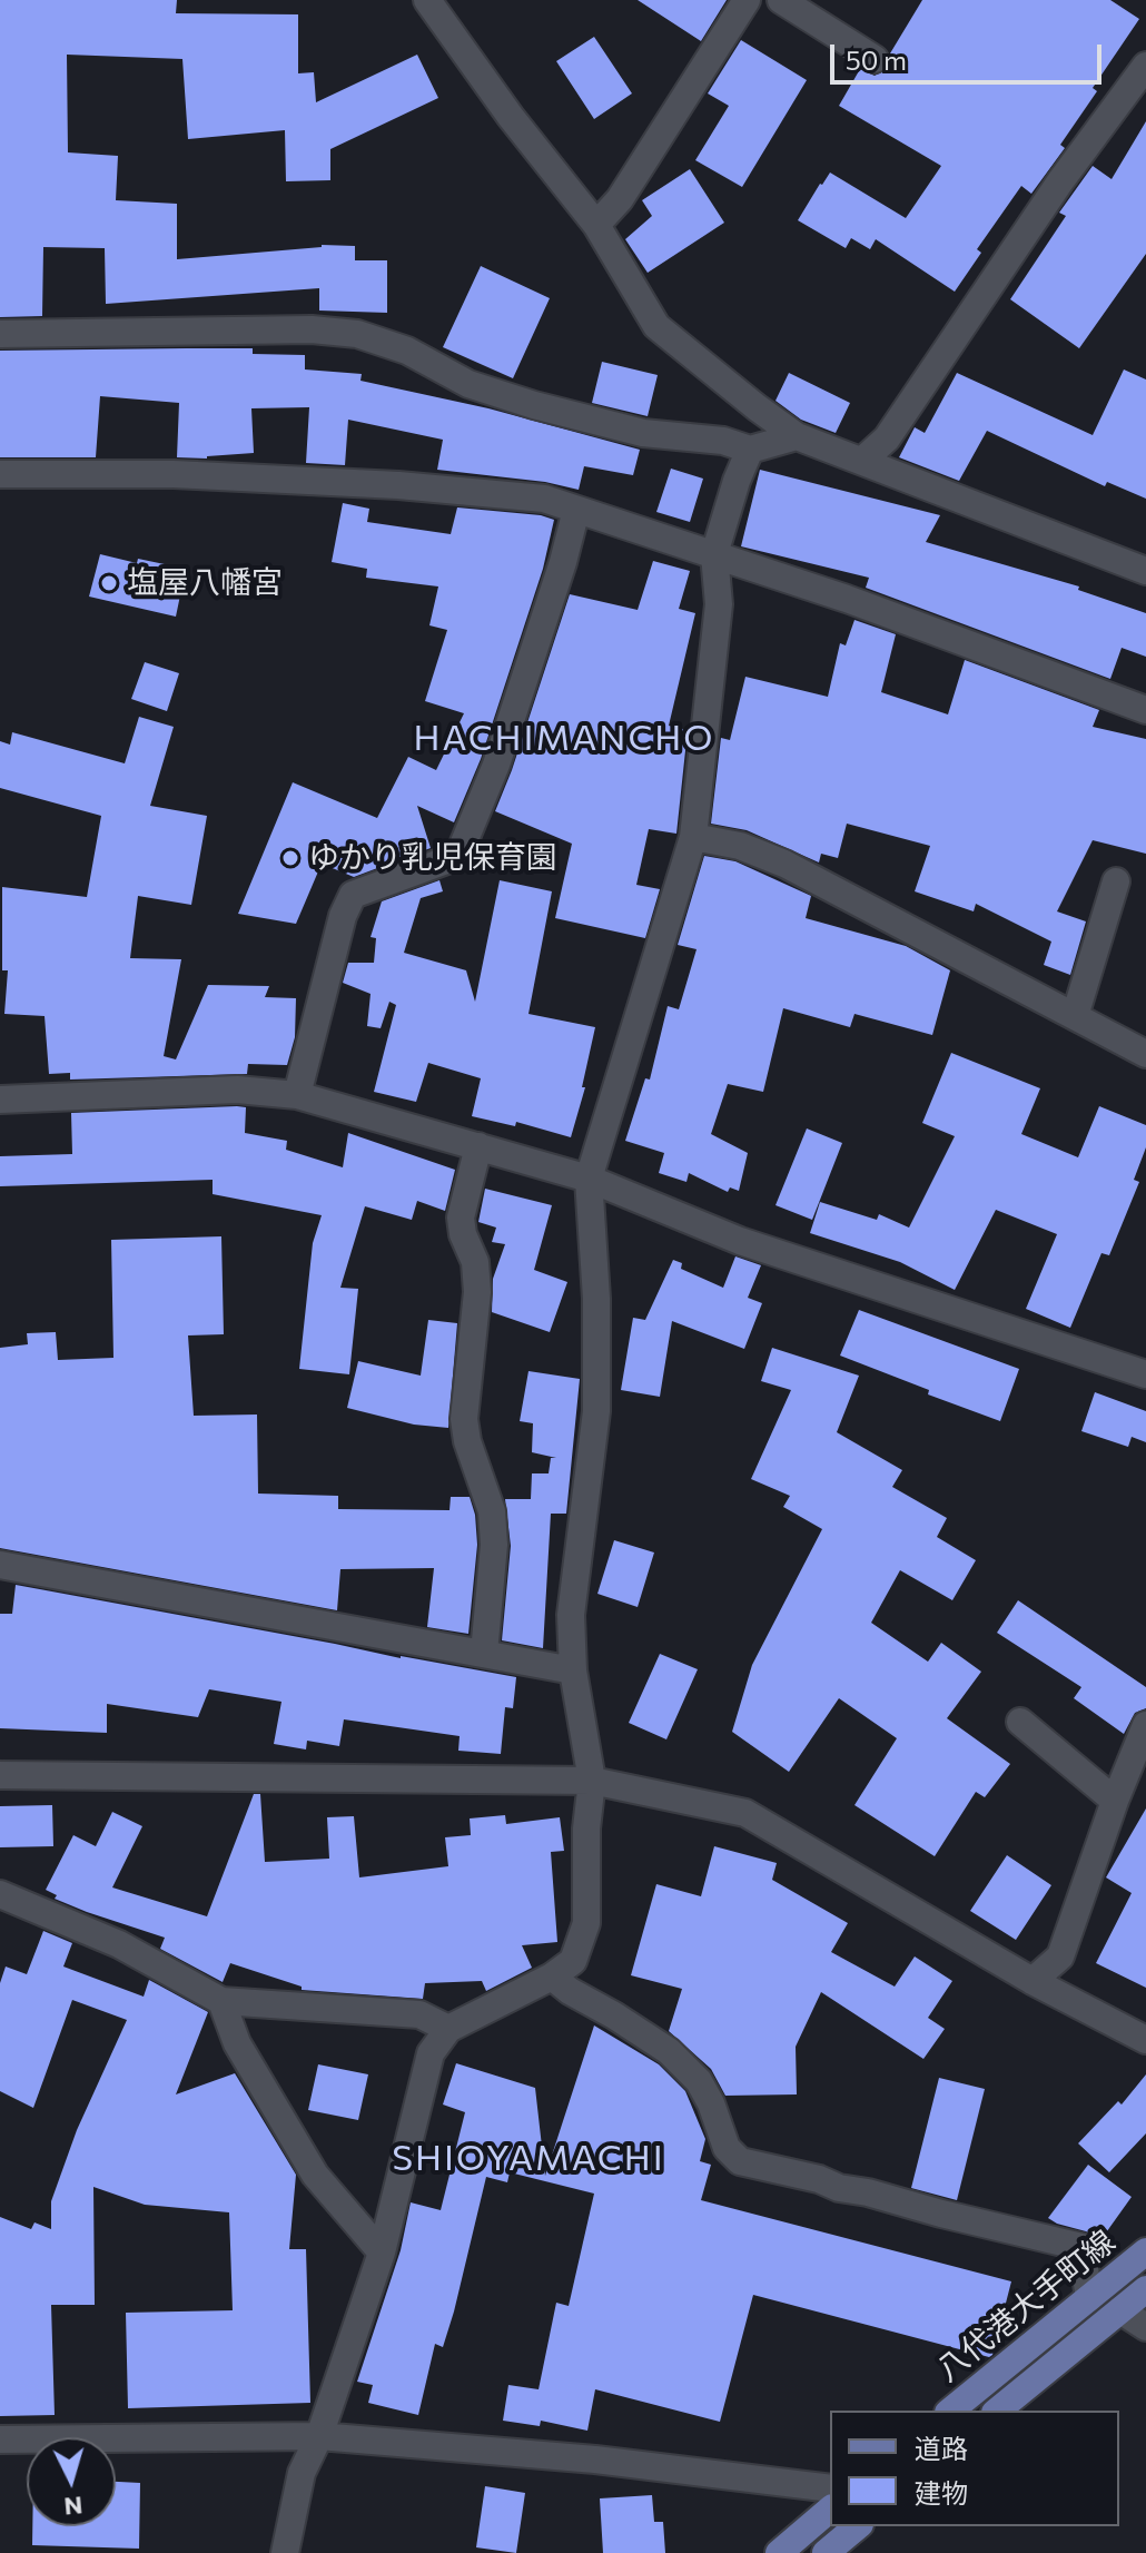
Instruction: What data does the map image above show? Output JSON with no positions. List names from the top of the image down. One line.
{"streets":{"main road":["八代港大手町線"]},"districts":["HACHIMANCHO","SHIOYAMACHI"],"places":["塩屋八幡宮","ゆかり乳児保育園"],"legend":["道路","建物"],"scale_bar":"50 m","north":"bottom"}
